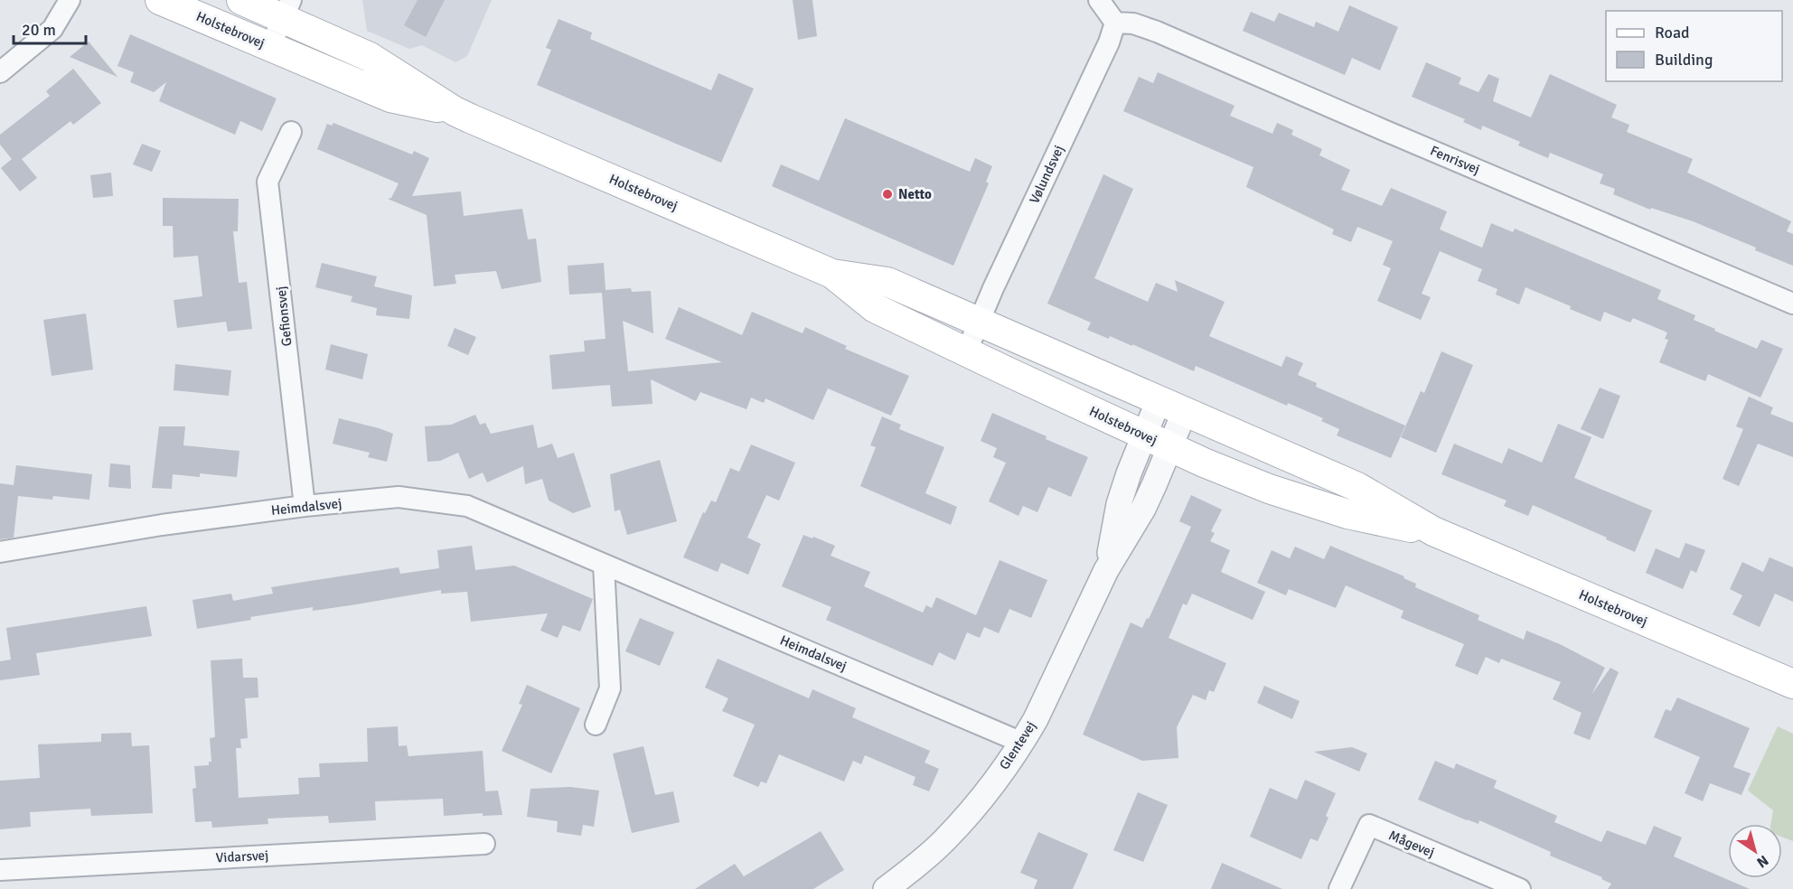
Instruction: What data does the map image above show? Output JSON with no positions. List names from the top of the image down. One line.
{"streets":{"main road":["Holstebrovej"],"street":["Fenrisvej","Vølundsvej","Gefionsvej","Heimdalsvej","Glentevej","Mågevej","Vidarsvej"]},"crossings":[["Holstebrovej","Vølundsvej"],["Holstebrovej","Glentevej"],["Fenrisvej","Vølundsvej"],["Gefionsvej","Heimdalsvej"],["Heimdalsvej","Glentevej"]],"places":["Netto"],"legend":["Road","Building"],"scale_bar":"20 m","north":"bottom right"}
